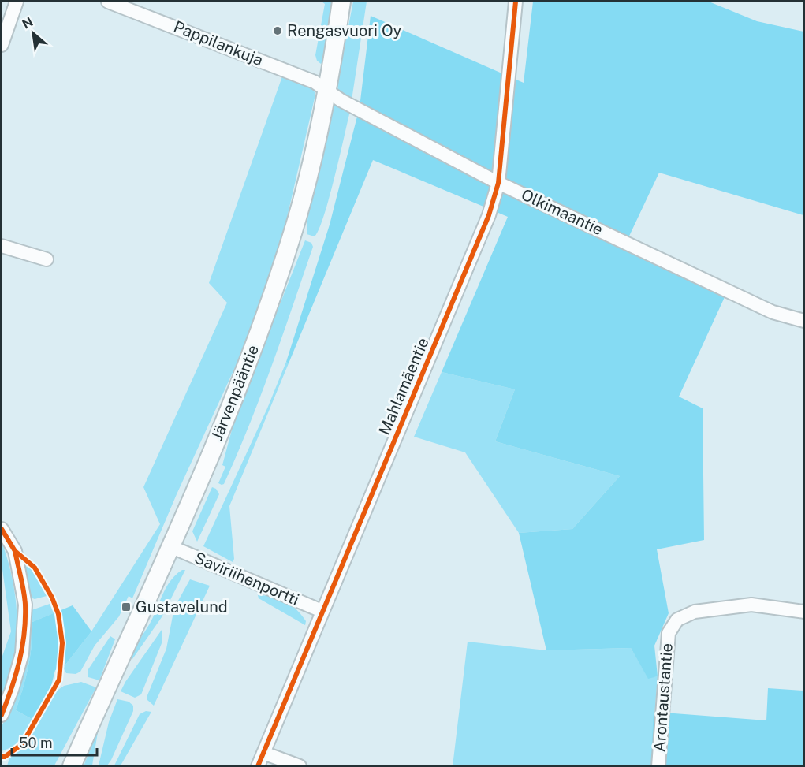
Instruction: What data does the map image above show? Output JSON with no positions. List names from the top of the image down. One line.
{"streets":{"main road":["Järvenpääntie"],"street":["Pappilankuja","Olkimaantie","Mahlamäentie","Saviriihenportti","Arontaustantie"]},"crossings":[["Pappilankuja","Olkimaantie"],["Pappilankuja","Järvenpääntie"],["Olkimaantie","Mahlamäentie"],["Olkimaantie","Järvenpääntie"],["Mahlamäentie","Saviriihenportti"],["Järvenpääntie","Saviriihenportti"]],"places":{"other":["Rengasvuori Oy"],"transit":["Gustavelund"]},"scale_bar":"50 m","north":"top left"}
